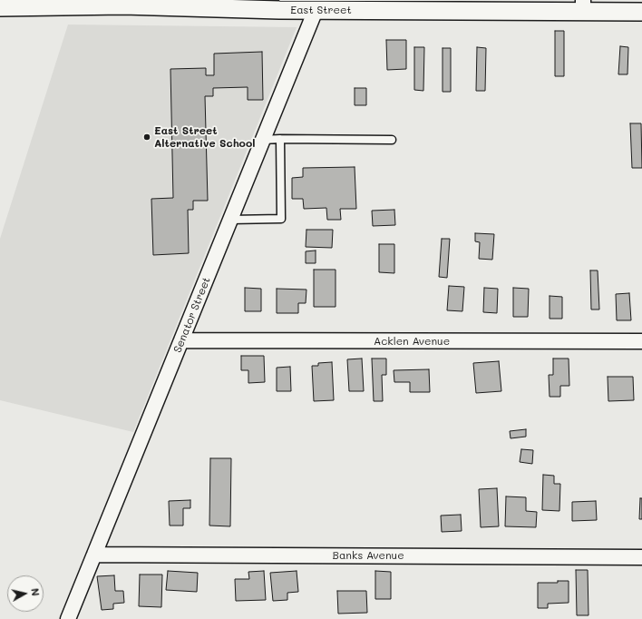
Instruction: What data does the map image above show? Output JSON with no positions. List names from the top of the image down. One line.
{"streets":{"street":["East Street","Senator Street","Acklen Avenue","Banks Avenue"]},"crossings":[["East Street","Senator Street"],["Senator Street","Acklen Avenue"],["Senator Street","Banks Avenue"]],"places":["East Street Alternative School"],"north":"right"}
